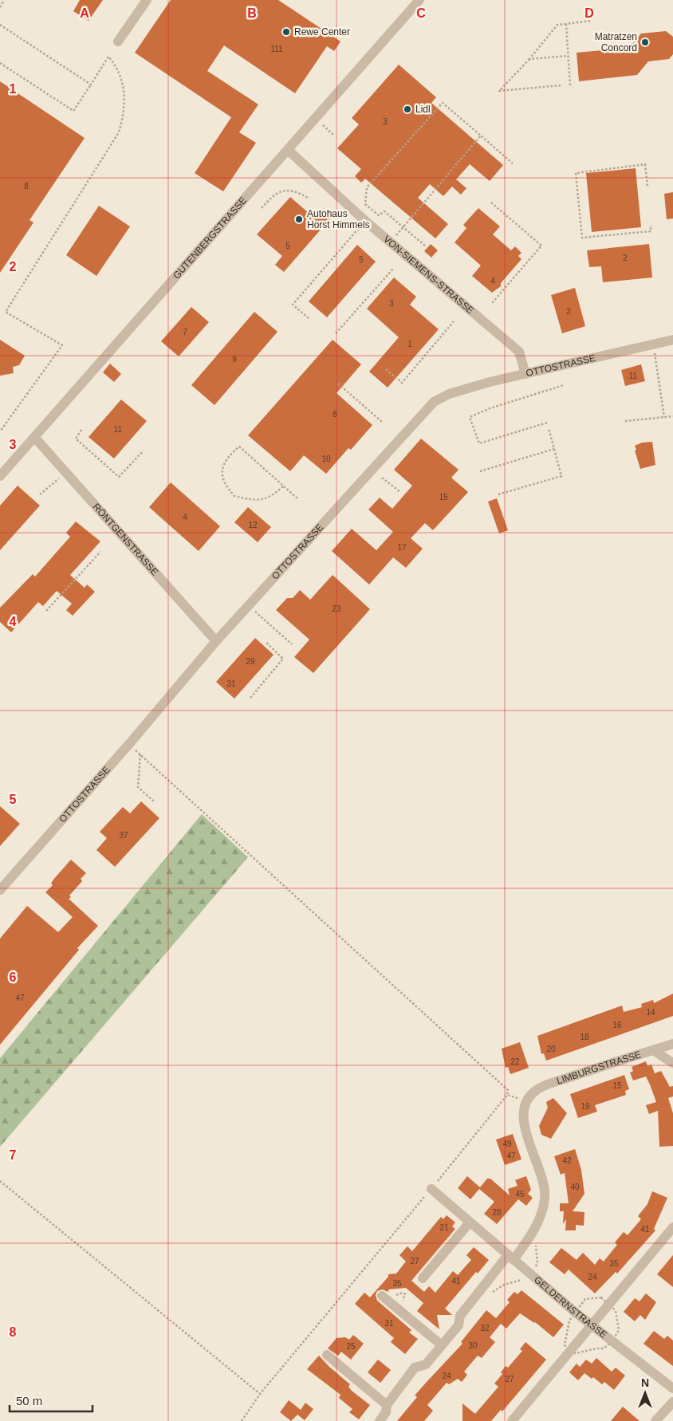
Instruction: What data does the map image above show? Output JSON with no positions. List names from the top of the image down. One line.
{"streets":{"street":["GUTENBERGSTRASSE","VON-SIEMENS-STRASSE","OTTOSTRASSE","RÖNTGENSTRASSE","LIMBURGSTRASSE","GELDERNSTRASSE"]},"crossings":[["GUTENBERGSTRASSE","VON-SIEMENS-STRASSE"],["GUTENBERGSTRASSE","RÖNTGENSTRASSE"],["VON-SIEMENS-STRASSE","OTTOSTRASSE"],["OTTOSTRASSE","RÖNTGENSTRASSE"]],"places":["Rewe Center","Matratzen Concord","Lidl","Autohaus Horst Himmels"],"house_numbers":["111","3","8","5","2","5","4","3","2","7","1","9","11","8","11","10","15","4","12","17","23","29","31","37","47","14","16","18","20","22","15","19","49","47","42","40","45","28","21","41","27","35","24","41","35","31","32","30","25","24","27"],"scale_bar":"50 m","north":"top","grid":{"columns":["A","B","C","D"],"rows":["1","2","3","4","5","6","7","8"]}}
